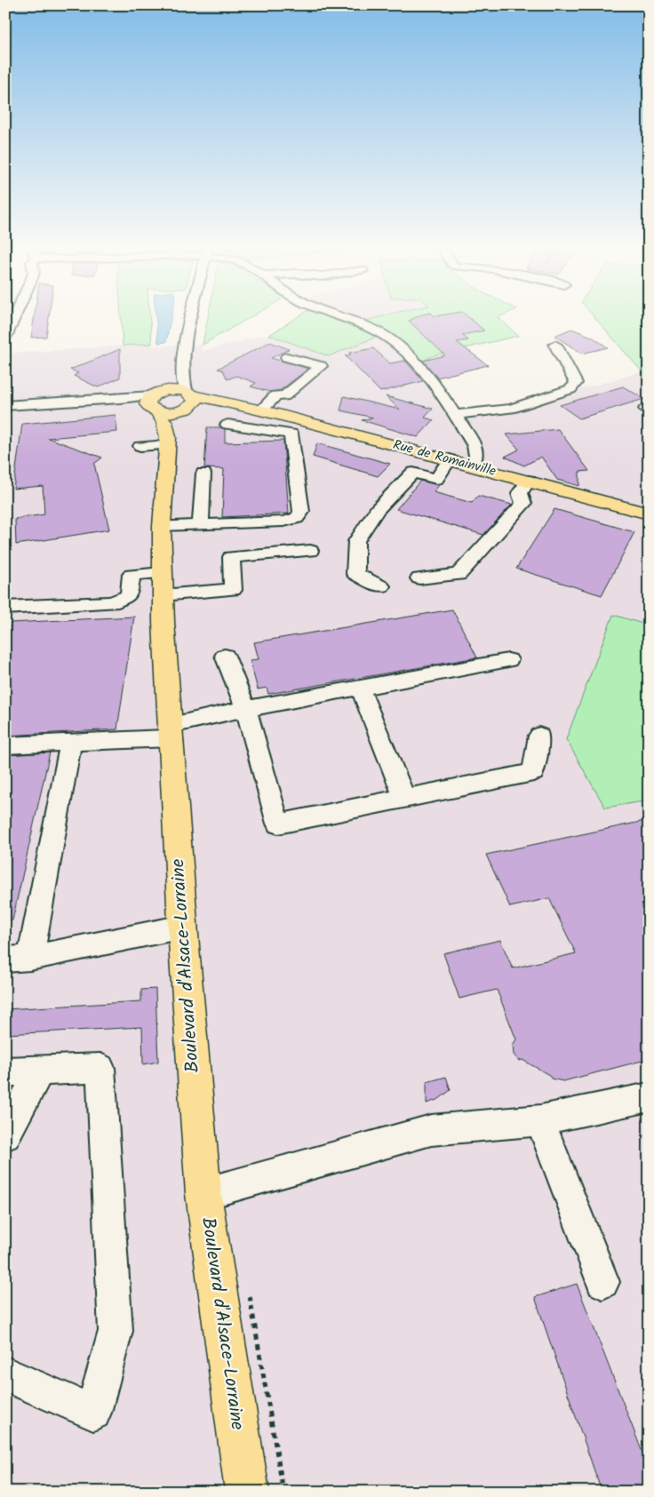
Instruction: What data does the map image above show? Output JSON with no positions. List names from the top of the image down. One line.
{"streets":{"main road":["Rue de Romainville","Boulevard d'Alsace-Lorraine"]},"crossings":[["Rue de Romainville","Boulevard d'Alsace-Lorraine"]]}
